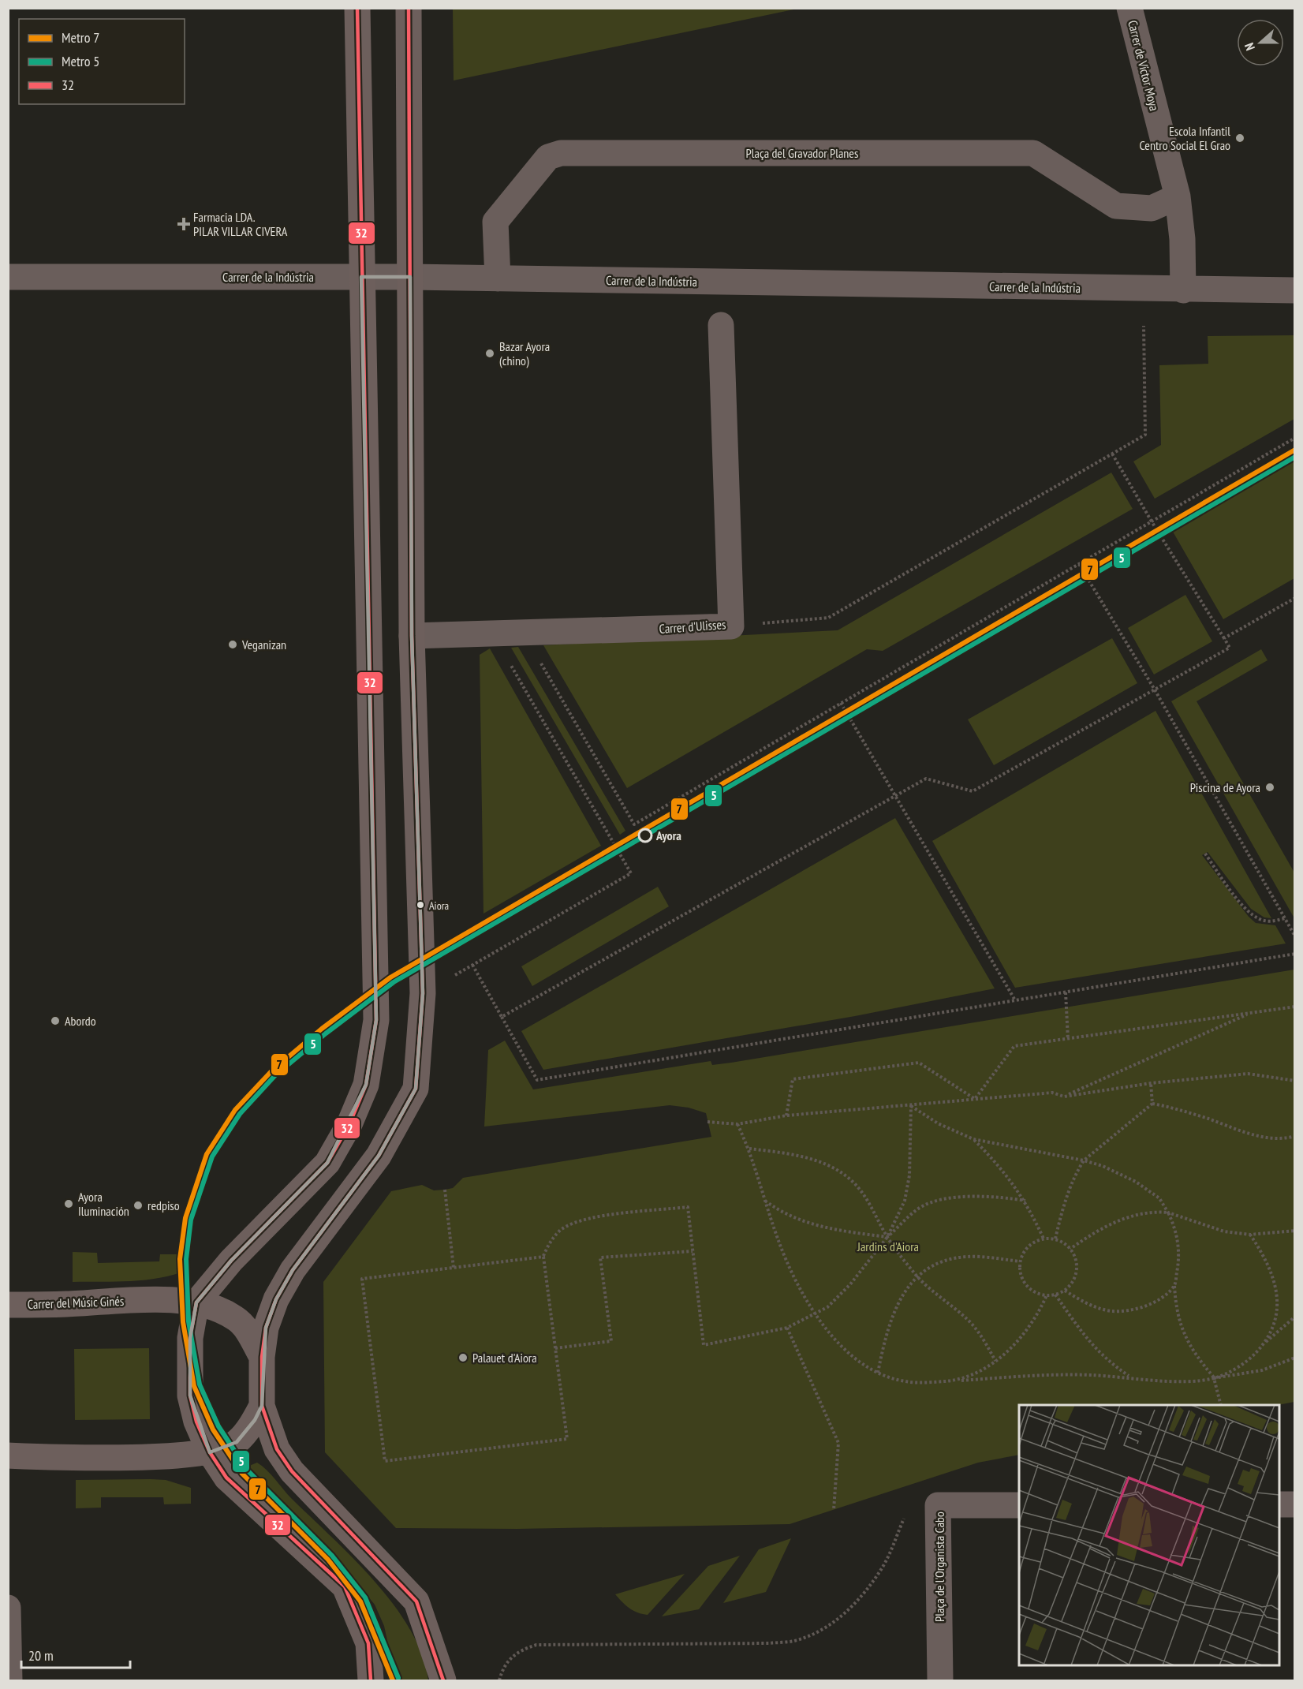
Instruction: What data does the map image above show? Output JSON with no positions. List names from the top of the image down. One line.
{"streets":{"street":["Carrer de Víctor Moya","Plaça del Gravador Planes","Carrer de la Indústria","Carrer d'Ulisses","Carrer del Músic Ginés","Plaça de l'Organista Cabo"]},"crossings":[["Carrer de Víctor Moya","Plaça del Gravador Planes"],["Carrer de Víctor Moya","Carrer de la Indústria"],["Plaça del Gravador Planes","Carrer de la Indústria"]],"parks":["Jardins d'Aiora"],"places":{"other":["Escola Infantil Centro Social El Grao","Bazar Ayora (chino)","Veganizan","Piscina de Ayora","Ayora","Aiora","Abordo","Ayora Iluminación","redpiso","Palauet d'Aiora"],"health":["Farmacia LDA. PILAR VILLAR CIVERA"]},"lines":["transit line 32","metro line 7","metro line 5"],"legend":["Metro 7","Metro 5","32"],"scale_bar":"20 m","north":"left"}
